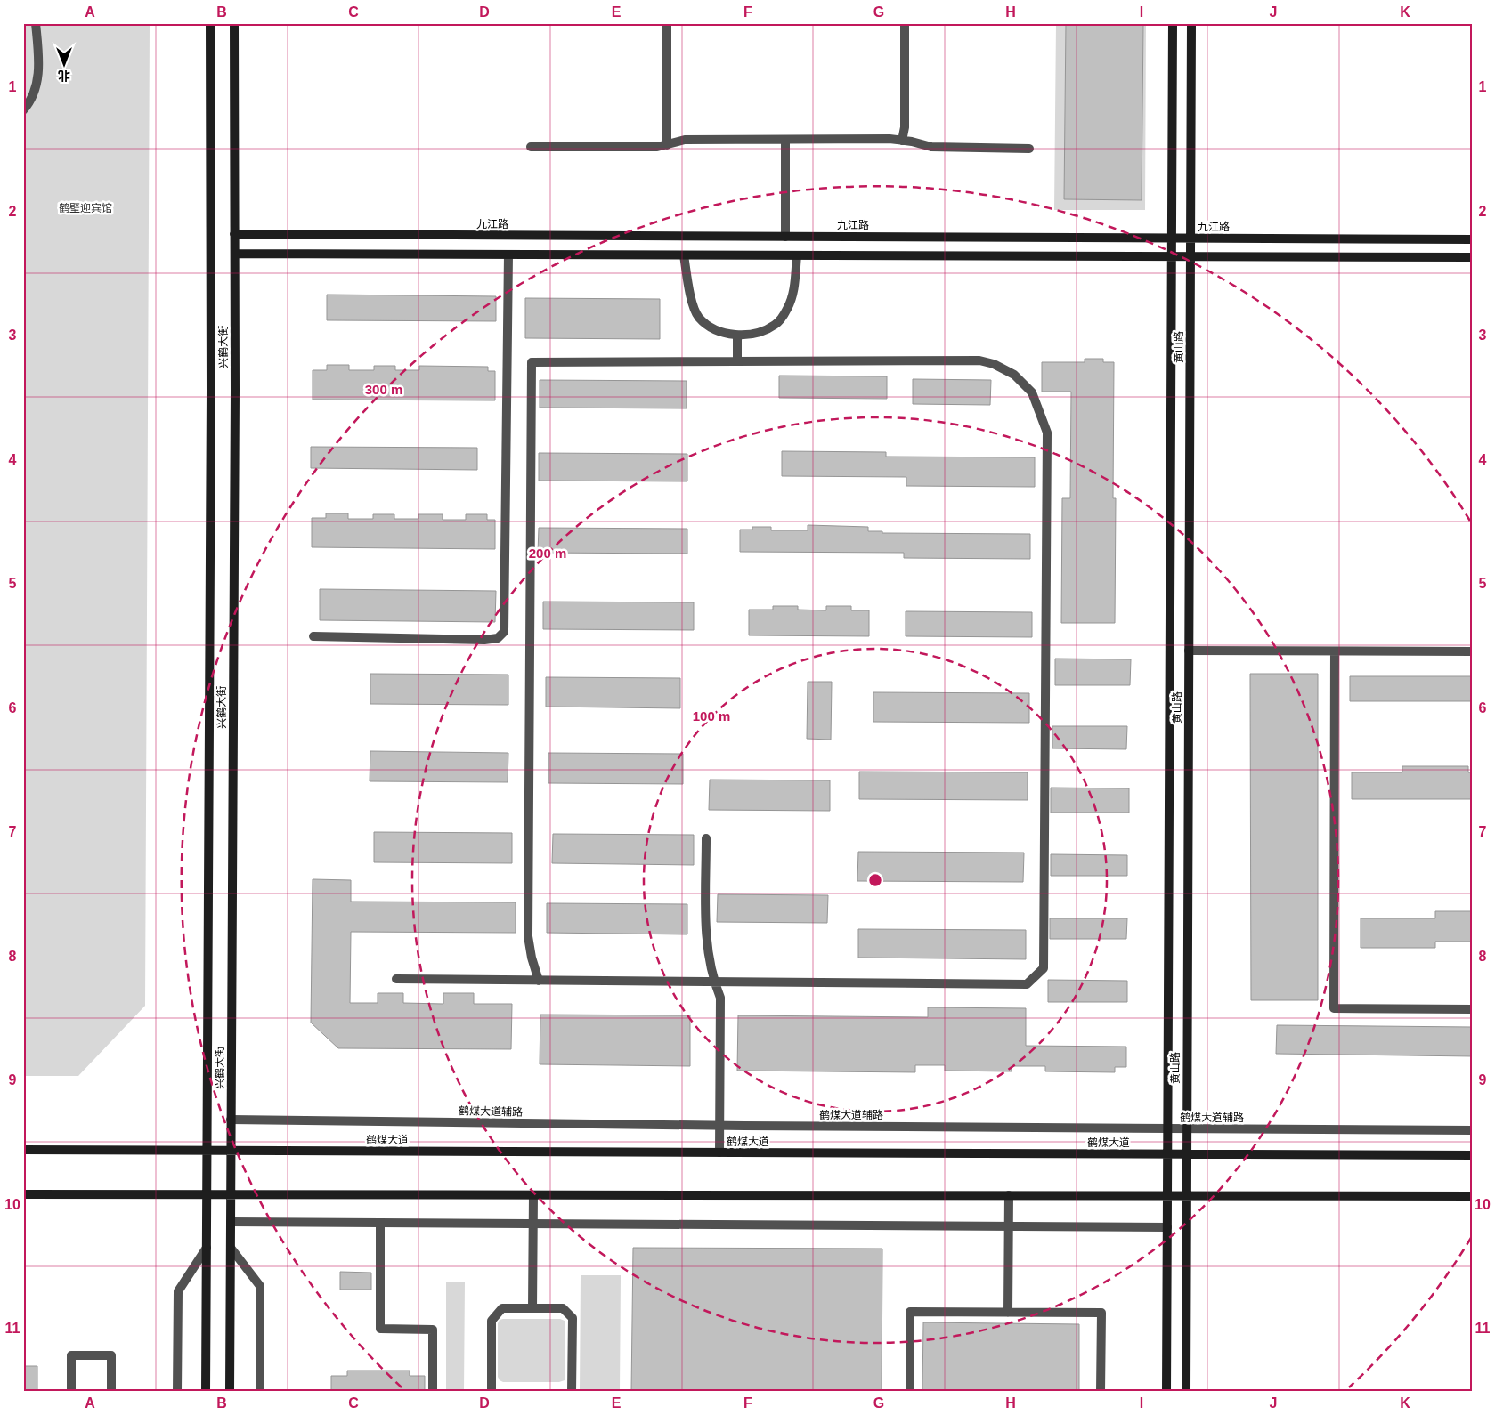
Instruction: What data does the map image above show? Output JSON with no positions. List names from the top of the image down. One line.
{"streets":{"main road":["九江路","兴鹤大街","黄山路","鹤煤大道"],"street":["鹤煤大道辅路"]},"crossings":[["九江路","兴鹤大街"],["九江路","黄山路"],["兴鹤大街","鹤煤大道辅路"],["兴鹤大街","鹤煤大道"],["黄山路","鹤煤大道辅路"],["黄山路","鹤煤大道"]],"parks":["鹤壁迎宾馆"],"north":"bottom","grid":{"columns":["A","B","C","D","E","F","G","H","I","J","K"],"rows":["1","2","3","4","5","6","7","8","9","10","11"]},"rings":["300 m","200 m","100 m"]}
